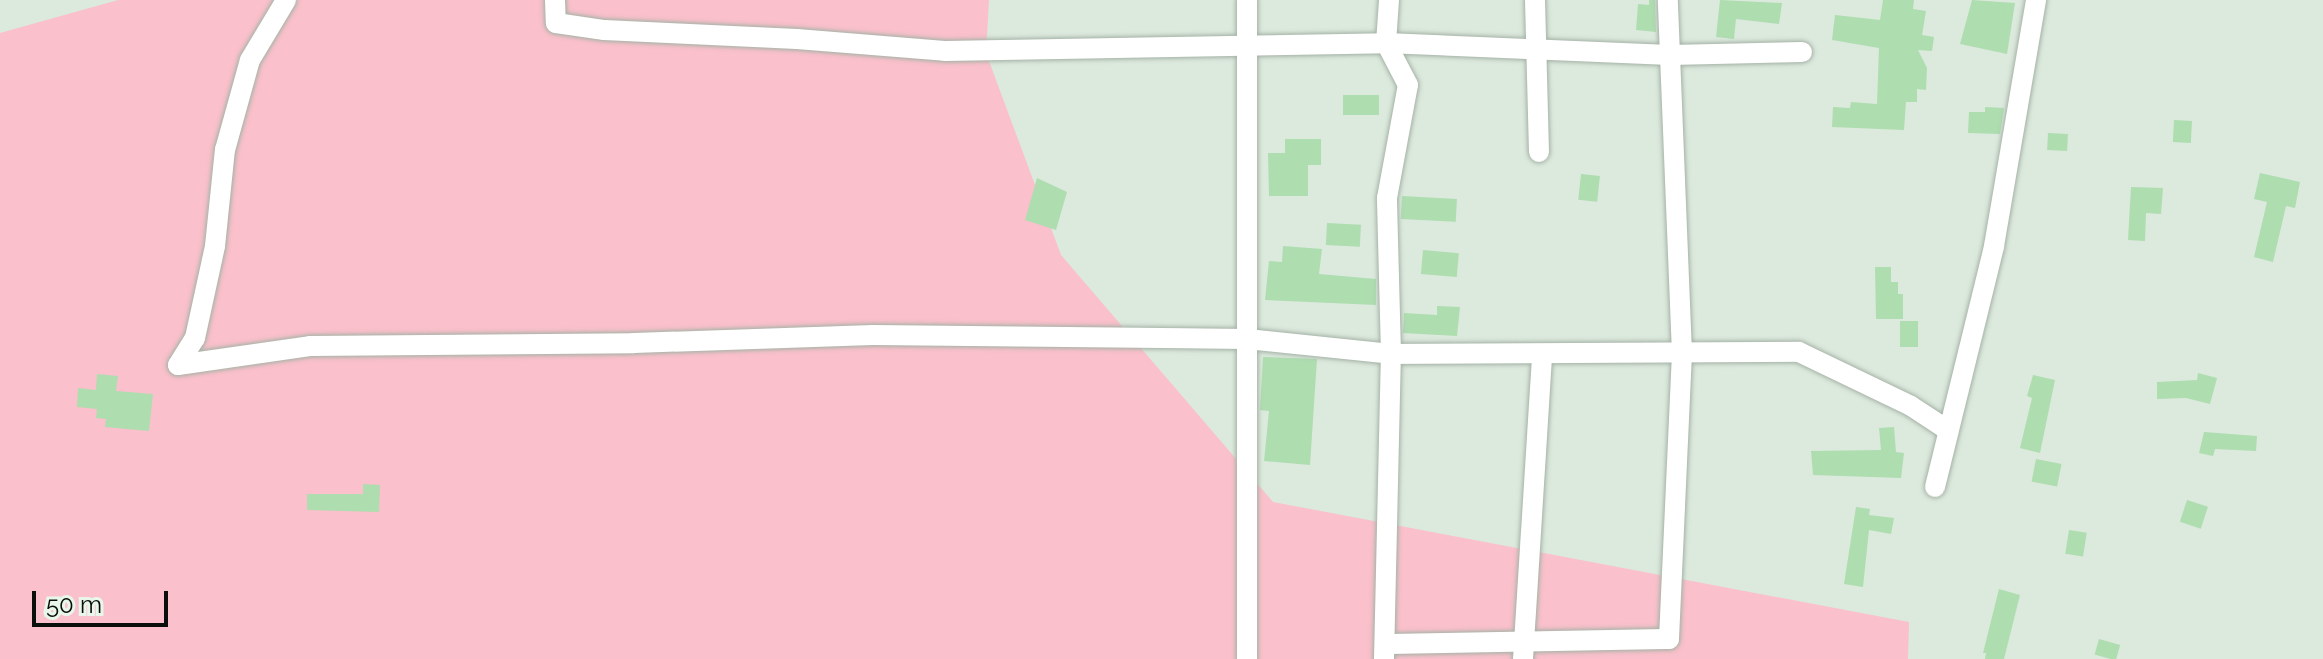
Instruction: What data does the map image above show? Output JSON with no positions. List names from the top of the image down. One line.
{"scale_bar":"50 m"}
